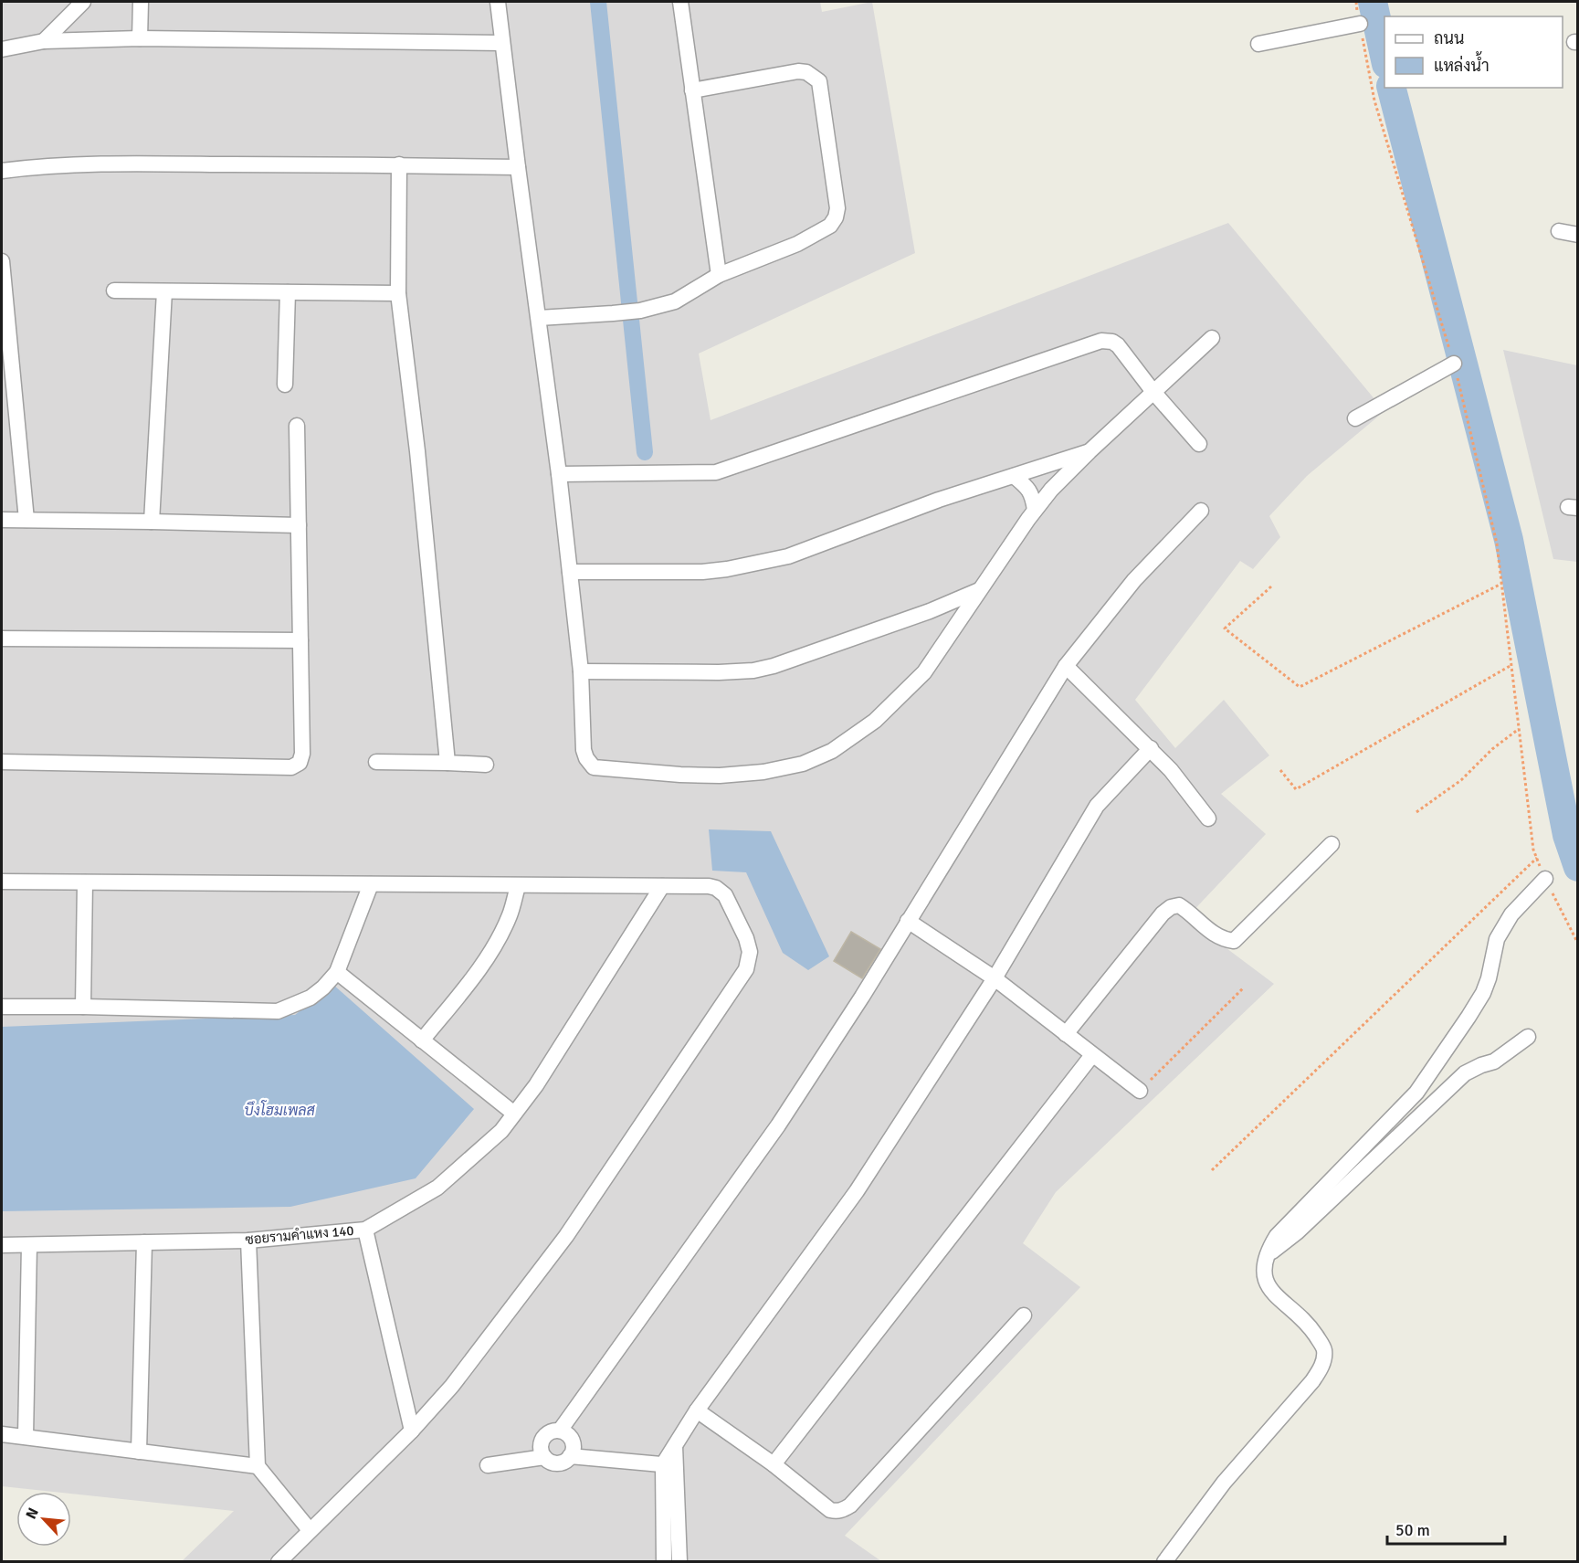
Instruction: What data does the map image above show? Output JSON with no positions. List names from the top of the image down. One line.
{"streets":{"street":["ซอยรามคำแหง 140"]},"water":["บึงโฮมเพลส"],"legend":["ถนน","แหล่งน้ำ"],"scale_bar":"50 m","north":"top left"}
